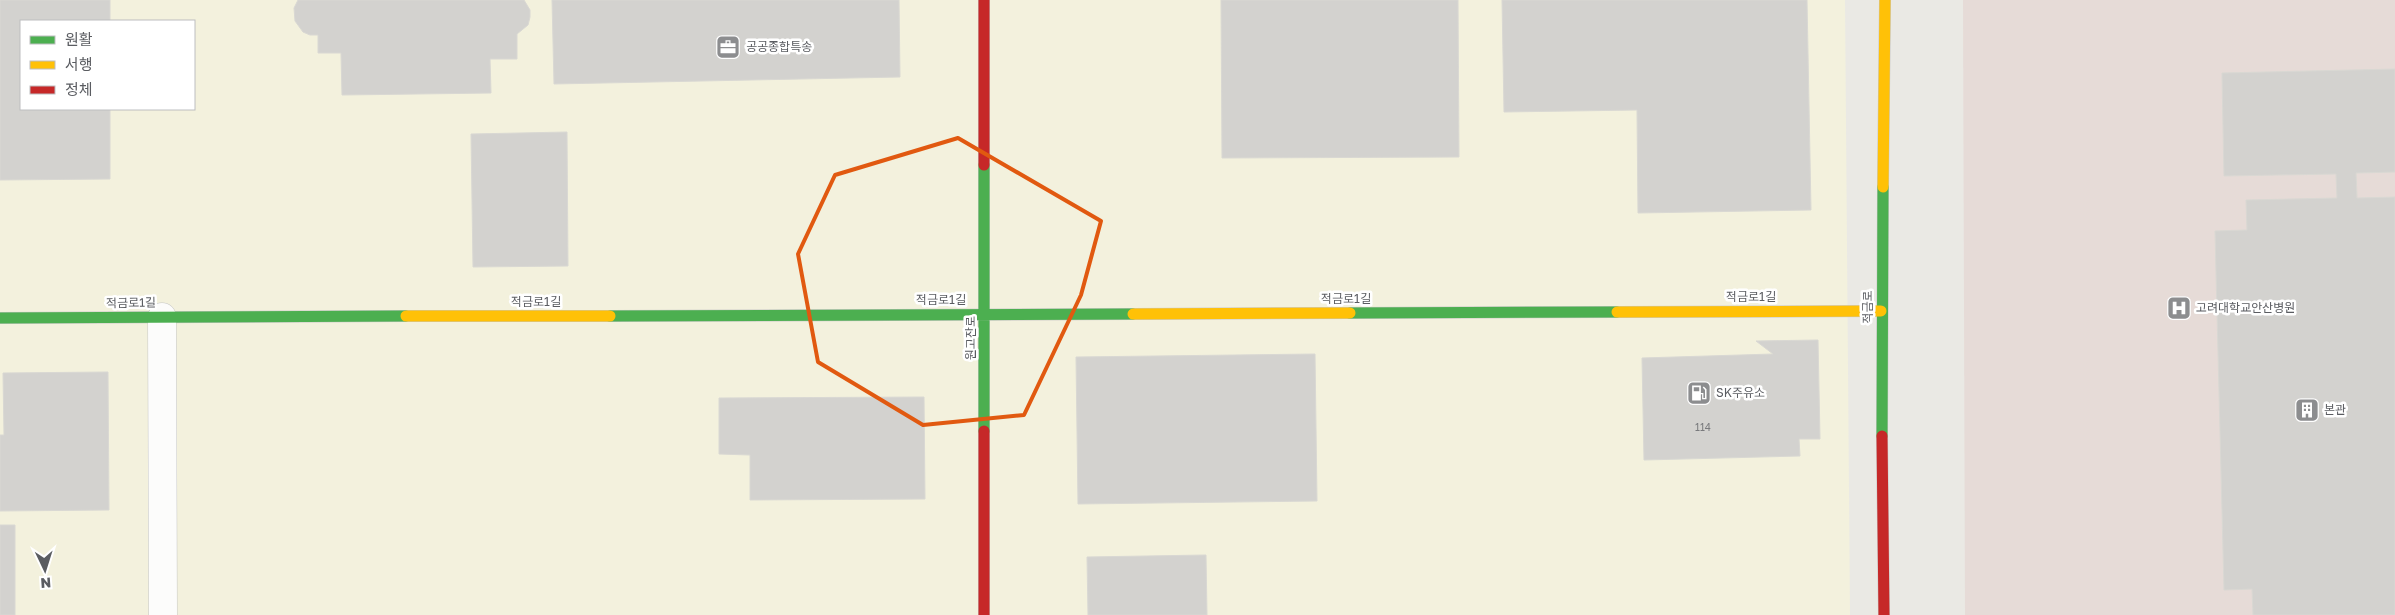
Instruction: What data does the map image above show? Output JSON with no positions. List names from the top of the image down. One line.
{"streets":{"street":["적금로1길","적금로","원고잔로"]},"crossings":[["적금로1길","적금로"],["적금로1길","원고잔로"]],"places":{"office":["공공종합특송"],"hospital":["고려대학교안산병원"],"fuel station":["SK주유소"],"building":["본관"]},"house_numbers":["114"],"legend":["원활","서행","정체"],"north":"bottom"}
